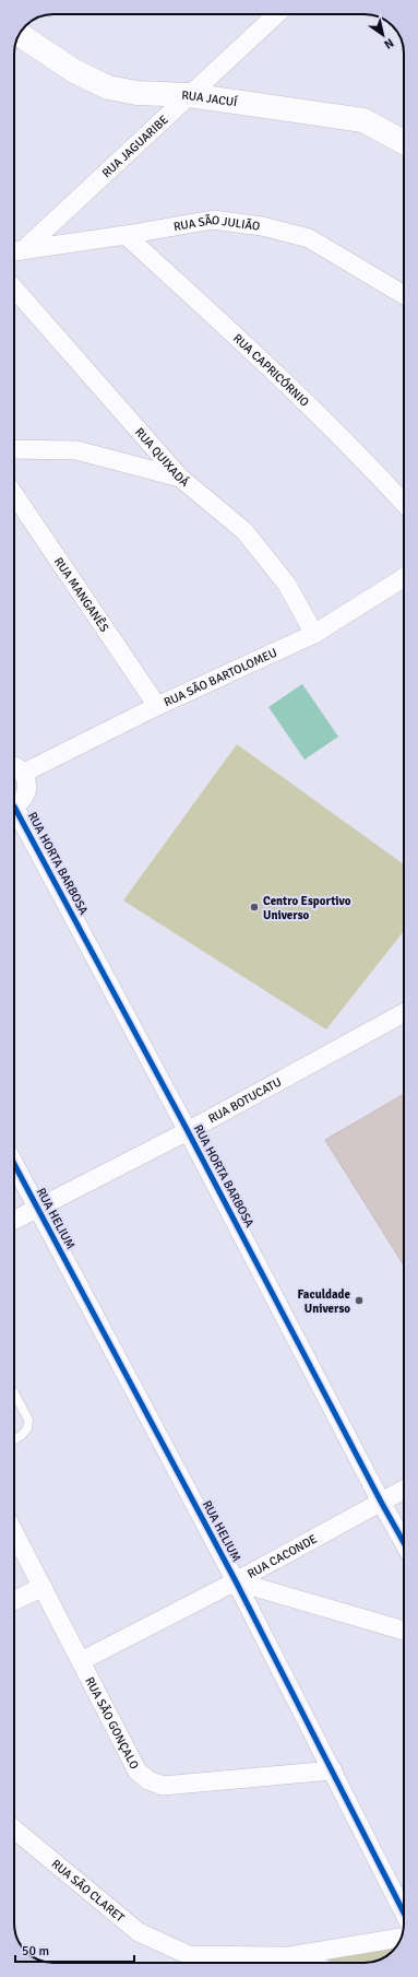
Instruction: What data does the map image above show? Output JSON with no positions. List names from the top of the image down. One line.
{"streets":{"main road":["RUA JACUÍ"],"street":["RUA JAGUARIBE","RUA SÃO JULIÃO","RUA CAPRICÓRNIO","RUA QUIXADÁ","RUA MANGANÊS","RUA SÃO BARTOLOMEU","RUA HORTA BARBOSA","RUA BOTUCATU","RUA HELIUM","RUA CACONDE","RUA SÃO GONÇALO","RUA SÃO CLARET"]},"crossings":[["RUA JACUÍ","RUA JAGUARIBE"],["RUA JAGUARIBE","RUA SÃO JULIÃO"],["RUA SÃO JULIÃO","RUA CAPRICÓRNIO"],["RUA QUIXADÁ","RUA SÃO BARTOLOMEU"],["RUA MANGANÊS","RUA SÃO BARTOLOMEU"],["RUA HORTA BARBOSA","RUA BOTUCATU"],["RUA HORTA BARBOSA","RUA CACONDE"],["RUA BOTUCATU","RUA HELIUM"],["RUA HELIUM","RUA CACONDE"],["RUA HELIUM","RUA SÃO GONÇALO"],["RUA CACONDE","RUA SÃO GONÇALO"]],"places":["Centro Esportivo Universo","Faculdade Universo"],"scale_bar":"50 m","north":"bottom right"}
